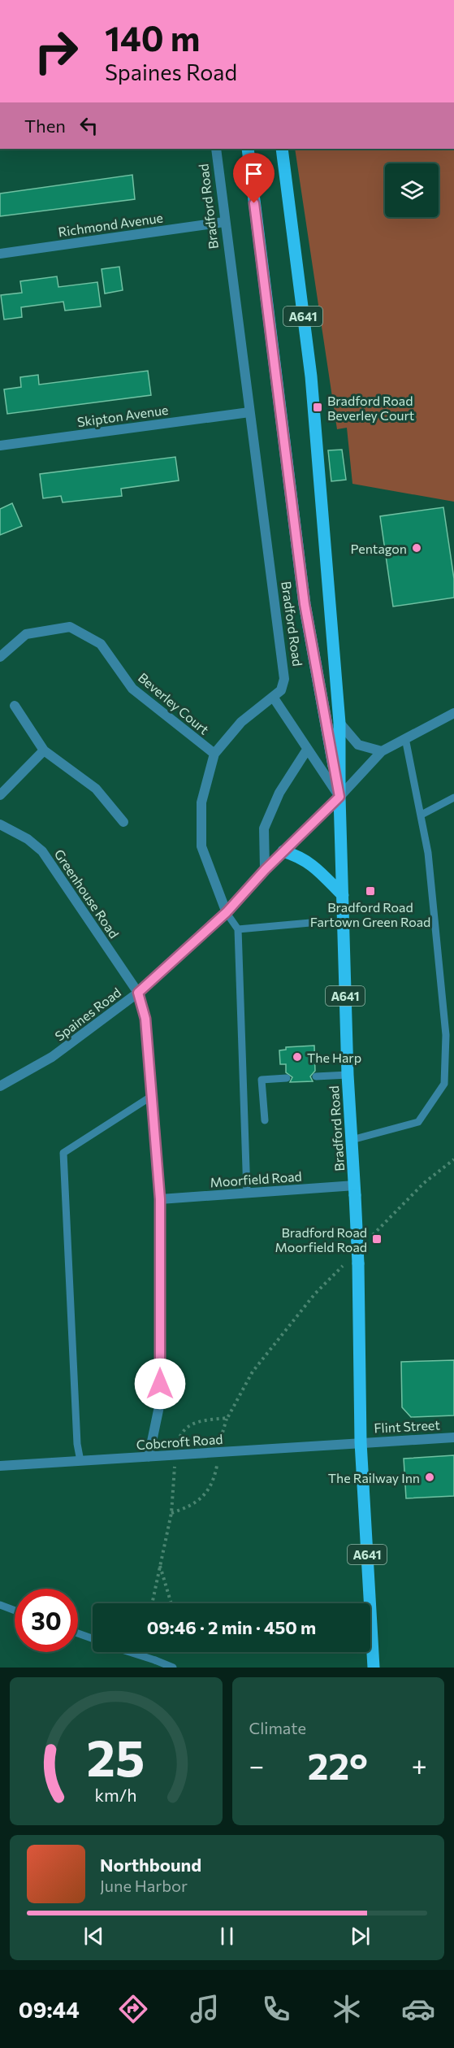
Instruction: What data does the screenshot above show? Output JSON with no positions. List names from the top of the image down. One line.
{"streets":{"main road":["Bradford Road","A641"],"street":["Richmond Avenue","Skipton Avenue","Beverley Court","Greenhouse Road","Spaines Road","Moorfield Road","Flint Street","Cobcroft Road"]},"crossings":[["Bradford Road","Richmond Avenue"],["Bradford Road","A641"],["Bradford Road","Skipton Avenue"],["Bradford Road","Spaines Road"],["Bradford Road","Moorfield Road"],["Bradford Road","Flint Street"],["Bradford Road","Cobcroft Road"],["A641","Spaines Road"],["Greenhouse Road","Spaines Road"],["Greenhouse Road","Moorfield Road"],["Greenhouse Road","Cobcroft Road"],["Flint Street","Cobcroft Road"]],"places":{"transit":["Bradford Road Beverley Court","Bradford Road Fartown Green Road","Bradford Road Moorfield Road"],"other":["Pentagon","The Harp","The Railway Inn"]},"page":{"turn":["140 m","Spaines Road"],"then":"Then","limit":"30","trip":"09:46 · 2 min · 450 m","tile":"Climate","heat":["−","22°","+"],"song":["Northbound","June Harbor"],"tabs":"09:44","gauge":["25","km/h"]}}
